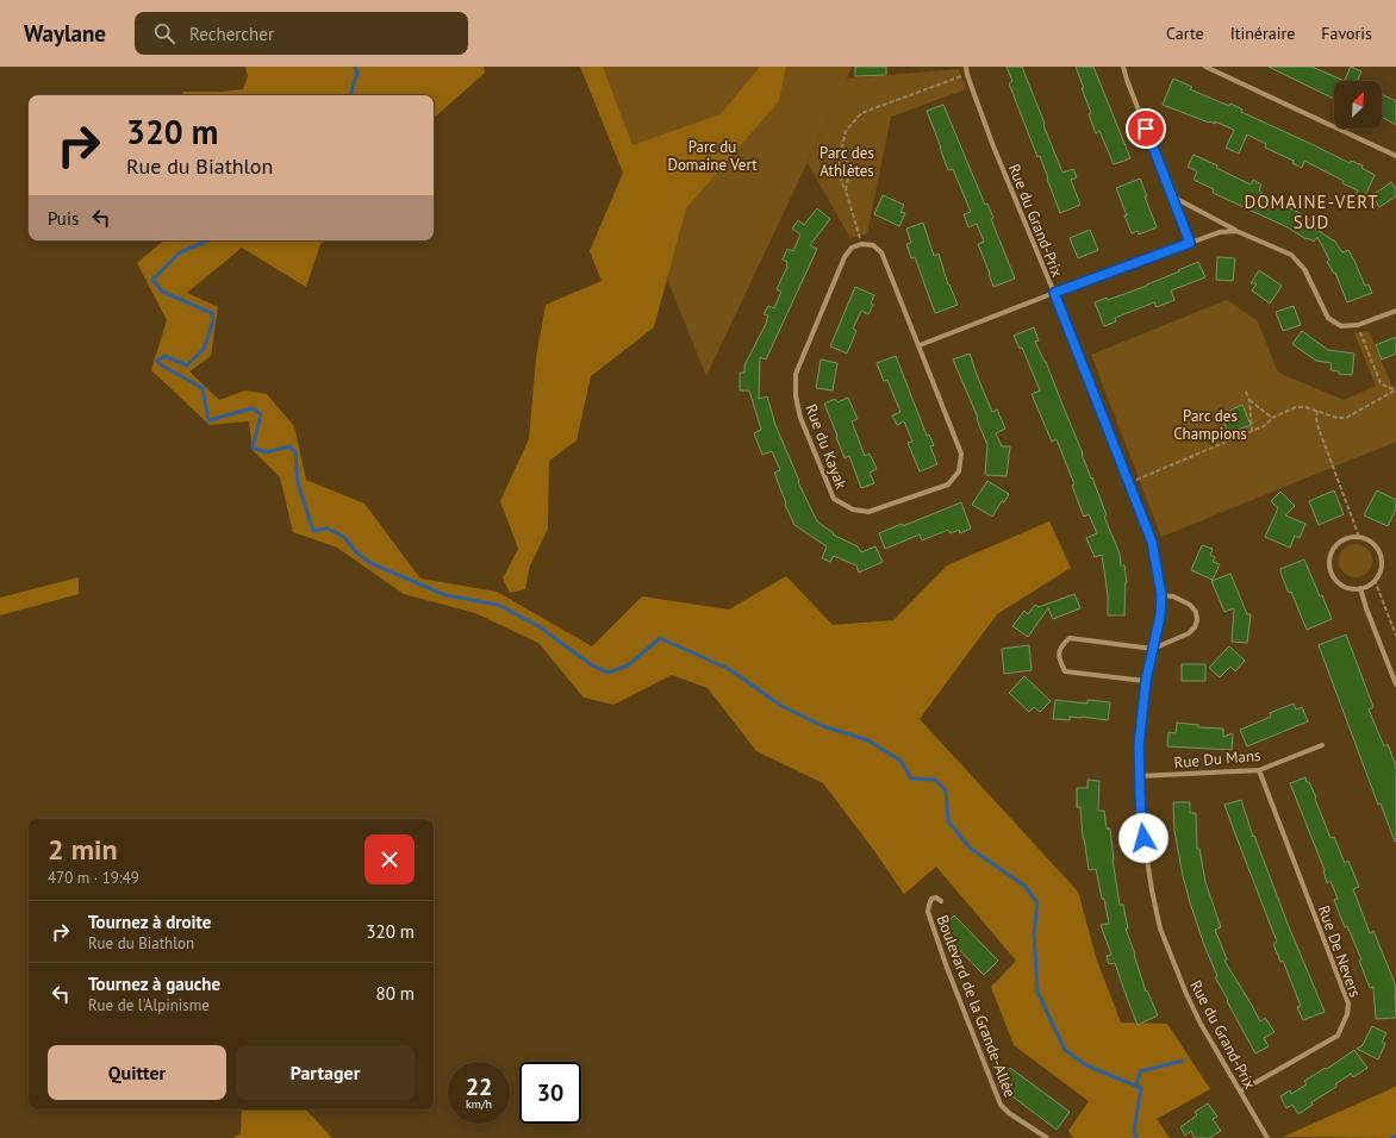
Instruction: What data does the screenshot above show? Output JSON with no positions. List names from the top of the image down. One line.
{"streets":{"street":["Rue du Grand-Prix","Rue du Kayak","Rue Du Mans","Rue De Nevers","Boulevard de la Grande-Allée"]},"crossings":[["Rue du Grand-Prix","Rue Du Mans"],["Rue du Grand-Prix","Rue De Nevers"],["Rue Du Mans","Rue De Nevers"]],"districts":["DOMAINE-VERT SUD"],"parks":["Parc du Domaine Vert","Parc des Athlètes","Parc des Champions"],"north":"top right","page":{"header":"Waylane","search":"Rechercher","nav":["Carte","Itinéraire","Favoris"],"turn":["320 m","Rue du Biathlon"],"then":"Puis","heading":["2 min","470 m · 19:49"],"list":[{"name":"Tournez à droite","note":"Rue du Biathlon","value":"320 m"},{"name":"Tournez à gauche","note":"Rue de l'Alpinisme","value":"80 m"}],"buttons":["Quitter","Partager"],"speed":"22 km/h","limit":"30"}}
